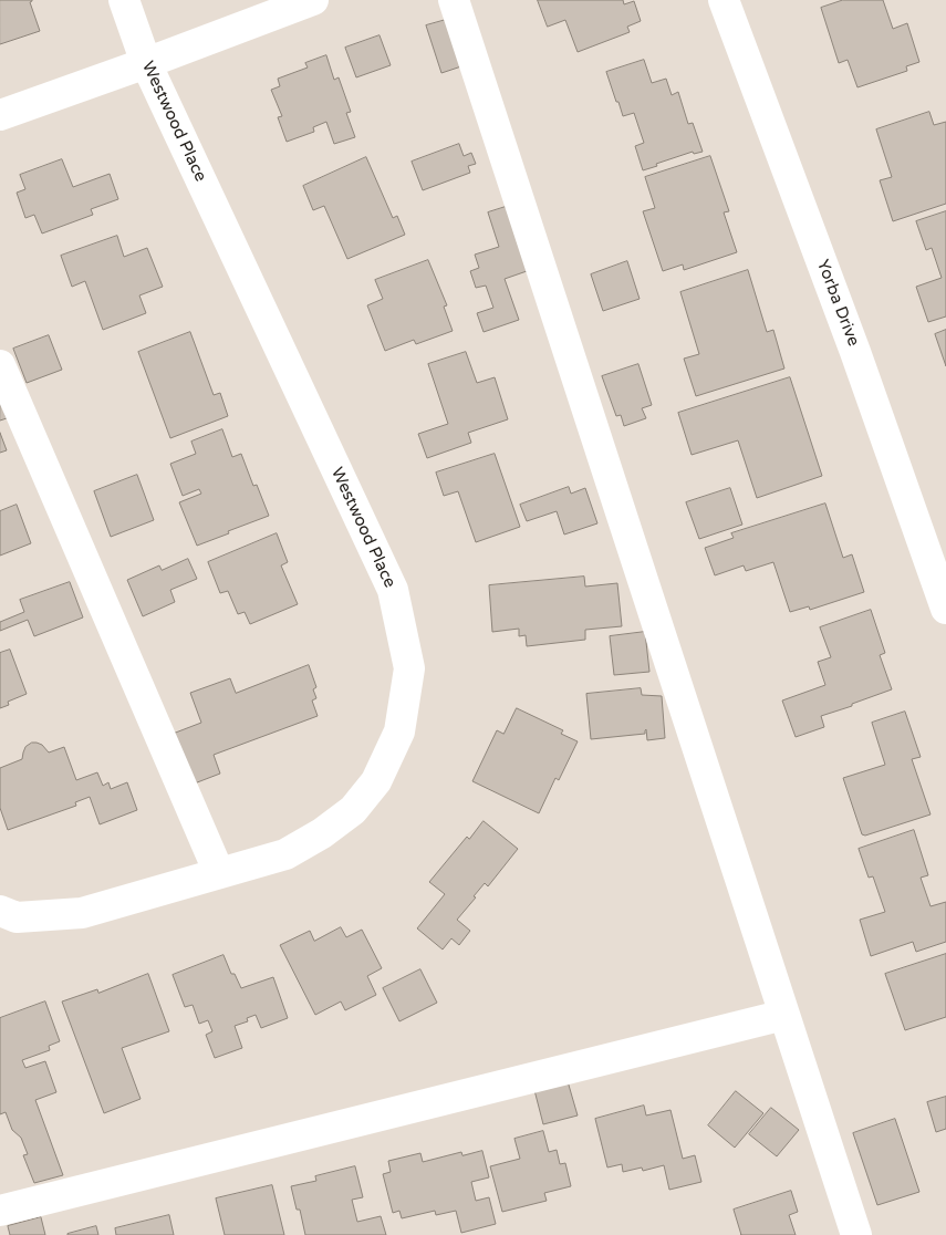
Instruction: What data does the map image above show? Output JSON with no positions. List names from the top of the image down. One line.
{"streets":{"street":["Westwood Place","Yorba Drive"]}}
